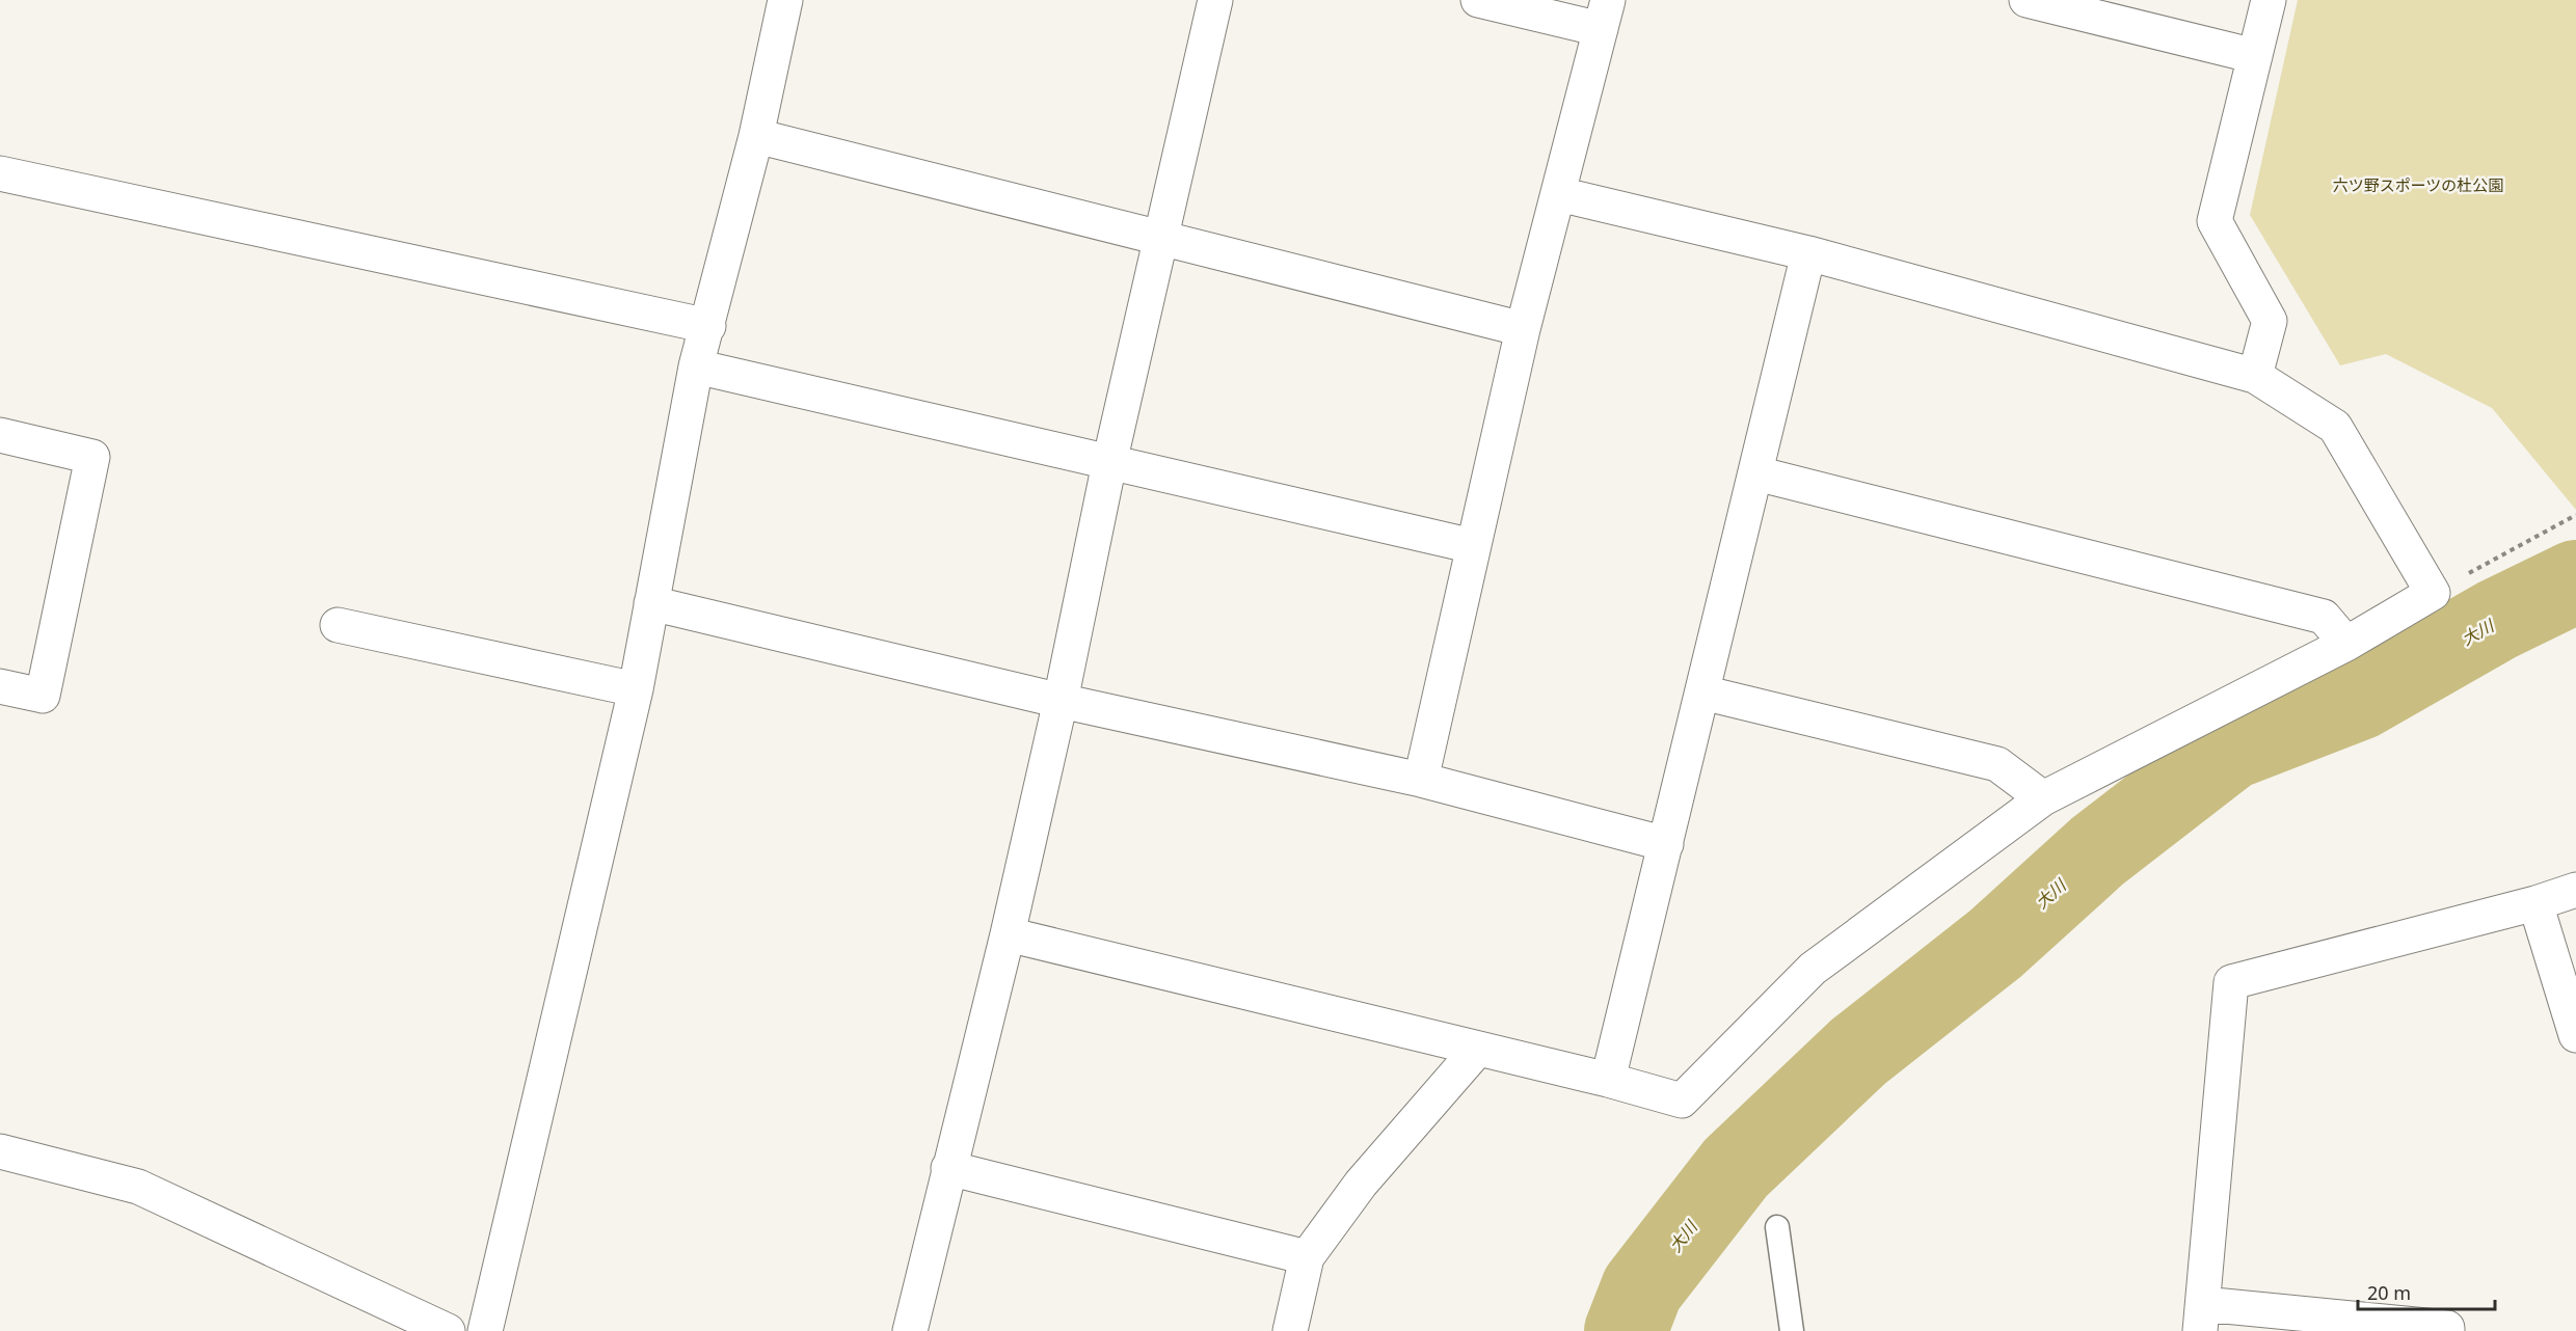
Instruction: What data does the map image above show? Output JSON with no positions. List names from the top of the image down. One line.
{"water":["大川"],"parks":["六ツ野スポーツの杜公園"],"scale_bar":"20 m"}
